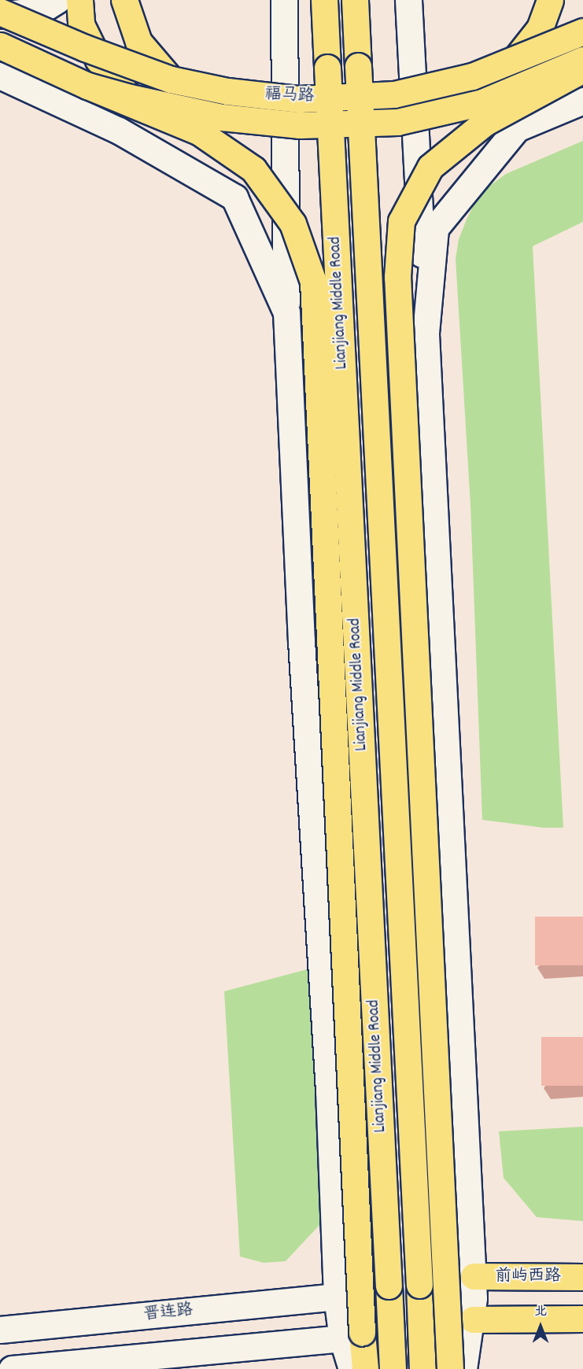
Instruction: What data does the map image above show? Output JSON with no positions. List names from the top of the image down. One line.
{"streets":{"main road":["福马路","Lianjiang Middle Road","前屿西路","晋连路"]},"north":"top"}
